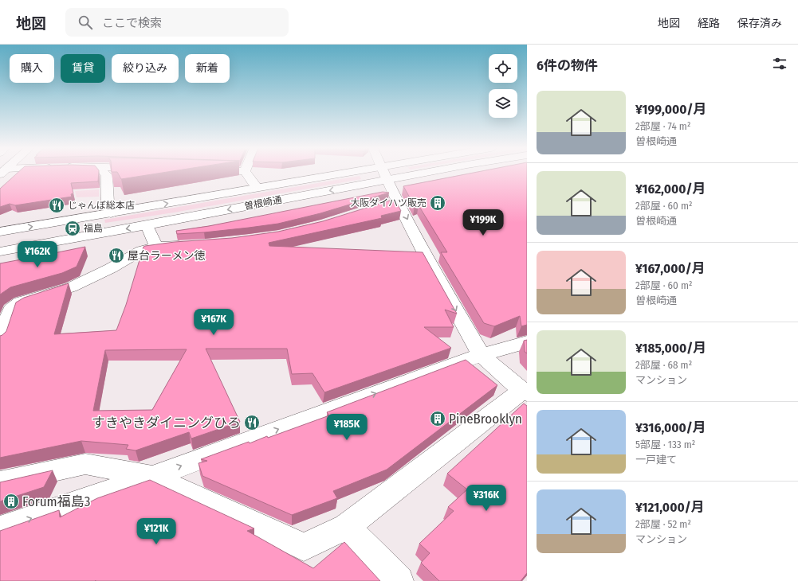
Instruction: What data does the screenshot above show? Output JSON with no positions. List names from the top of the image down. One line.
{"streets":{"main road":["曽根崎通"]},"places":{"building":["大阪ダイハツ販売","PineBrooklyn","Forum福島3"],"restaurant":["じゃんぼ総本店","屋台ラーメン徳","すきやきダイニングひろ"],"station":["福島"]},"page":{"header":"地図","search":"ここで検索","nav":["地図","経路","保存済み"],"heading":"6件の物件","chip":["購入","賃貸","絞り込み","新着"],"list":[{"name":"¥199,000/月","note":"2部屋 · 74 m² · 曽根崎通"},{"name":"¥162,000/月","note":"2部屋 · 60 m² · 曽根崎通"},{"name":"¥167,000/月","note":"2部屋 · 60 m² · 曽根崎通"},{"name":"¥185,000/月","note":"2部屋 · 68 m² · マンション"},{"name":"¥316,000/月","note":"5部屋 · 133 m² · 一戸建て"},{"name":"¥121,000/月","note":"2部屋 · 52 m² · マンション"}],"price":["¥199K","¥162K","¥167K","¥185K","¥316K","¥121K"]}}
